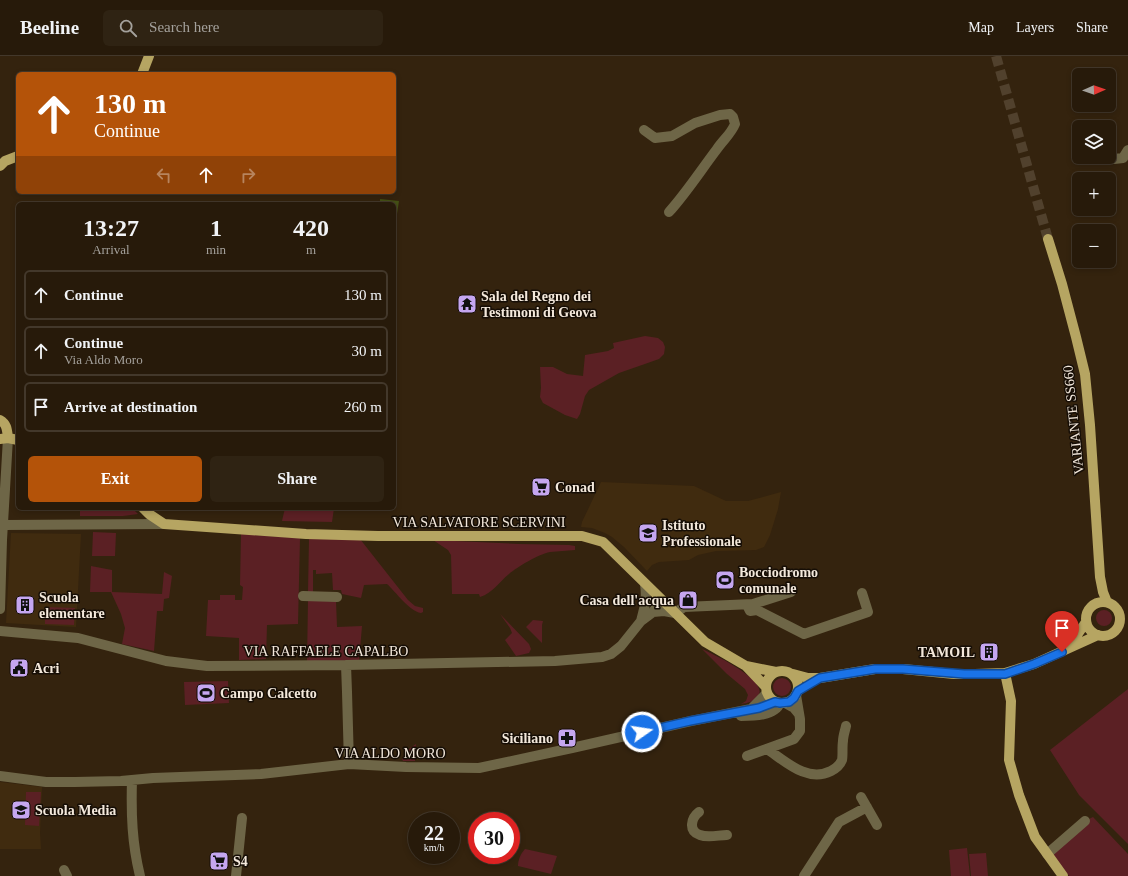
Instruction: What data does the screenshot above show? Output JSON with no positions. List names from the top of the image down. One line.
{"streets":{"main road":["VARIANTE SS660","VIA SALVATORE SCERVINI"],"street":["VIA RAFFAELE CAPALBO","VIA ALDO MORO"]},"crossings":[["VIA SALVATORE SCERVINI","VIA RAFFAELE CAPALBO"]],"places":{"temple":["Sala del Regno dei Testimoni di Geova"],"supermarket":["Conad","S4"],"school or university":["Istituto Professionale","Scuola Media"],"sports":["Bocciodromo comunale","Campo Calcetto"],"shop":["Casa dell'acqua"],"building":["Scuola elementare","TAMOIL"],"public building":["Acri"],"pharmacy":["Siciliano"]},"north":"right","page":{"header":"Beeline","search":"Search here","nav":["Map","Layers","Share"],"map_buttons":["+","−"],"turn":["130 m","Continue"],"eta":["13:27","Arrival","1","min","420","m"],"list":[{"name":"Continue","value":"130 m"},{"name":"Continue","note":"Via Aldo Moro","value":"30 m"},{"name":"Arrive at destination","value":"260 m"}],"buttons":["Exit","Share"],"speed":"22 km/h","limit":"30"}}
